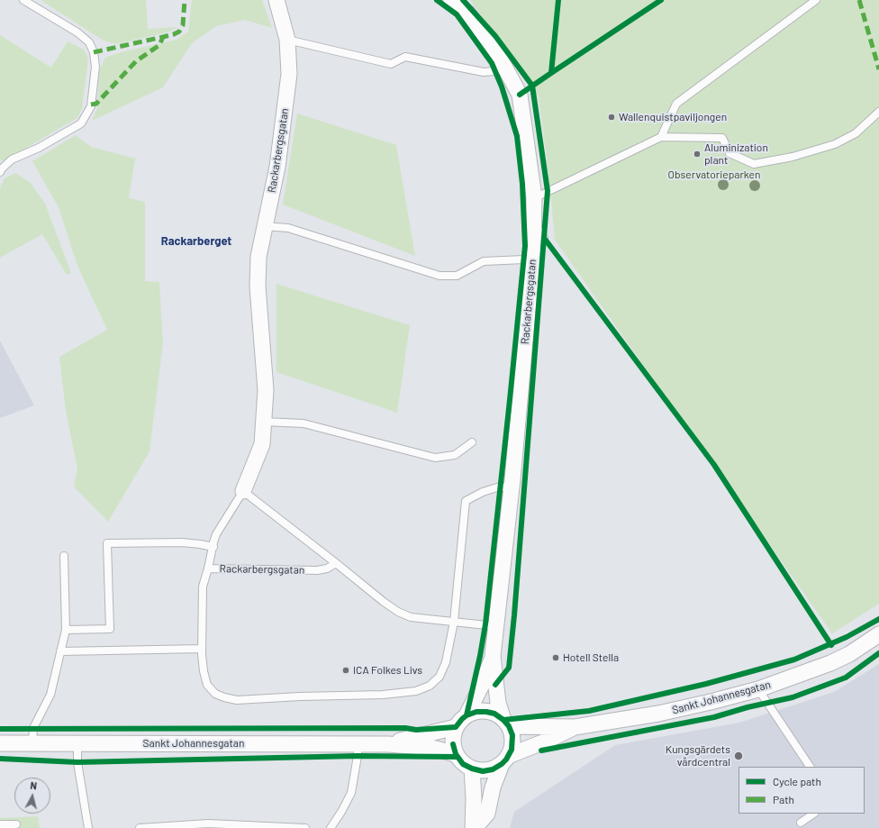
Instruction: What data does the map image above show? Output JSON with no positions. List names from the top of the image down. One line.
{"streets":{"street":["Rackarbergsgatan","Sankt Johannesgatan"]},"crossings":[["Rackarbergsgatan","Sankt Johannesgatan"]],"districts":["Rackarberget"],"parks":["Observatorieparken"],"places":["Wallenquistpaviljongen","Aluminization plant","Hotell Stella","ICA Folkes Livs","Kungsgärdets vårdcentral"],"legend":["Cycle path","Path"],"north":"top"}
